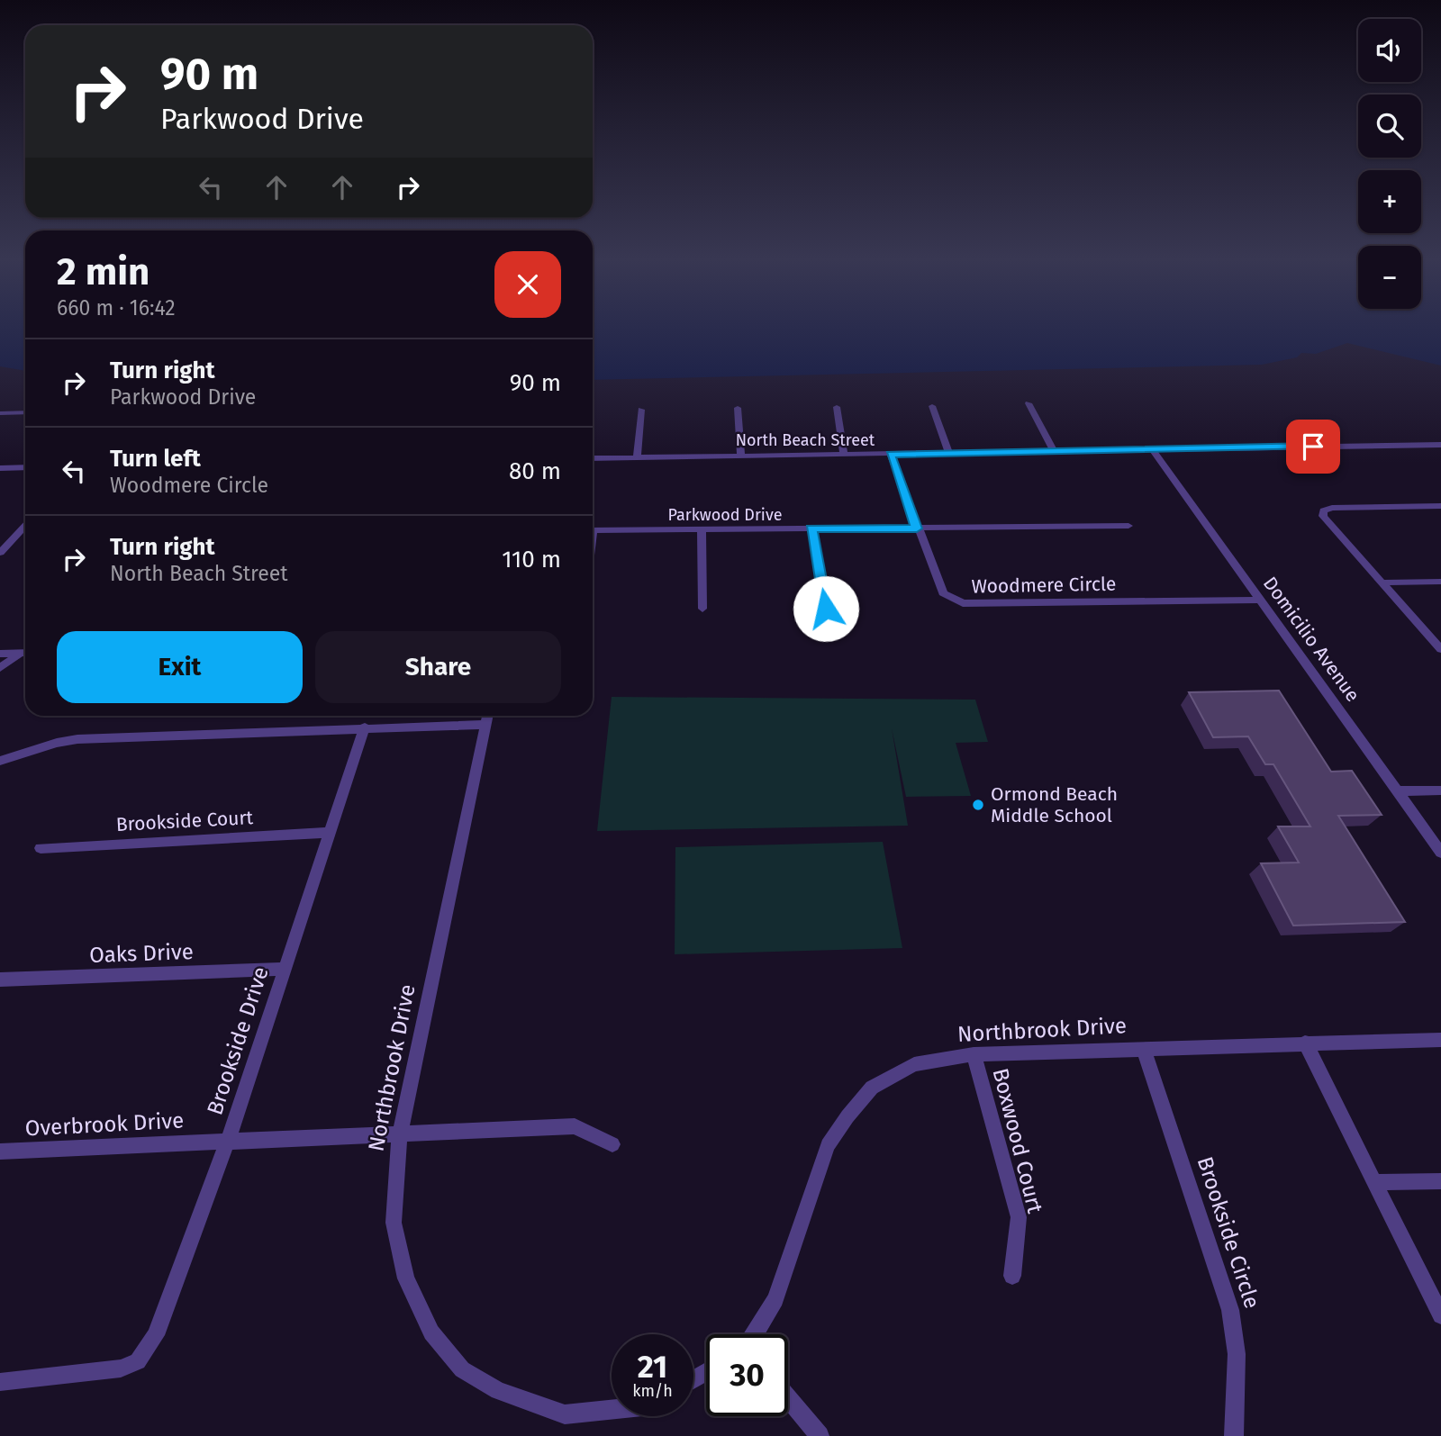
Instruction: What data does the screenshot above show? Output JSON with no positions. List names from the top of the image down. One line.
{"streets":{"street":["North Beach Street","Parkwood Drive","Woodmere Circle","Domicilio Avenue","Brookside Court","Oaks Drive","Northbrook Drive","Brookside Drive","Overbrook Drive","Boxwood Court","Brookside Circle"]},"crossings":[["North Beach Street","Woodmere Circle"],["North Beach Street","Domicilio Avenue"],["Parkwood Drive","Woodmere Circle"],["Woodmere Circle","Domicilio Avenue"],["Brookside Court","Brookside Drive"],["Oaks Drive","Brookside Drive"],["Northbrook Drive","Overbrook Drive"],["Northbrook Drive","Boxwood Court"],["Northbrook Drive","Brookside Circle"],["Brookside Drive","Overbrook Drive"]],"places":["Ormond Beach Middle School"],"page":{"map_buttons":["+","−"],"turn":["90 m","Parkwood Drive"],"heading":["2 min","660 m · 16:42"],"list":[{"name":"Turn right","note":"Parkwood Drive","value":"90 m"},{"name":"Turn left","note":"Woodmere Circle","value":"80 m"},{"name":"Turn right","note":"North Beach Street","value":"110 m"}],"buttons":["Exit","Share"],"speed":"21 km/h","limit":"30"}}
